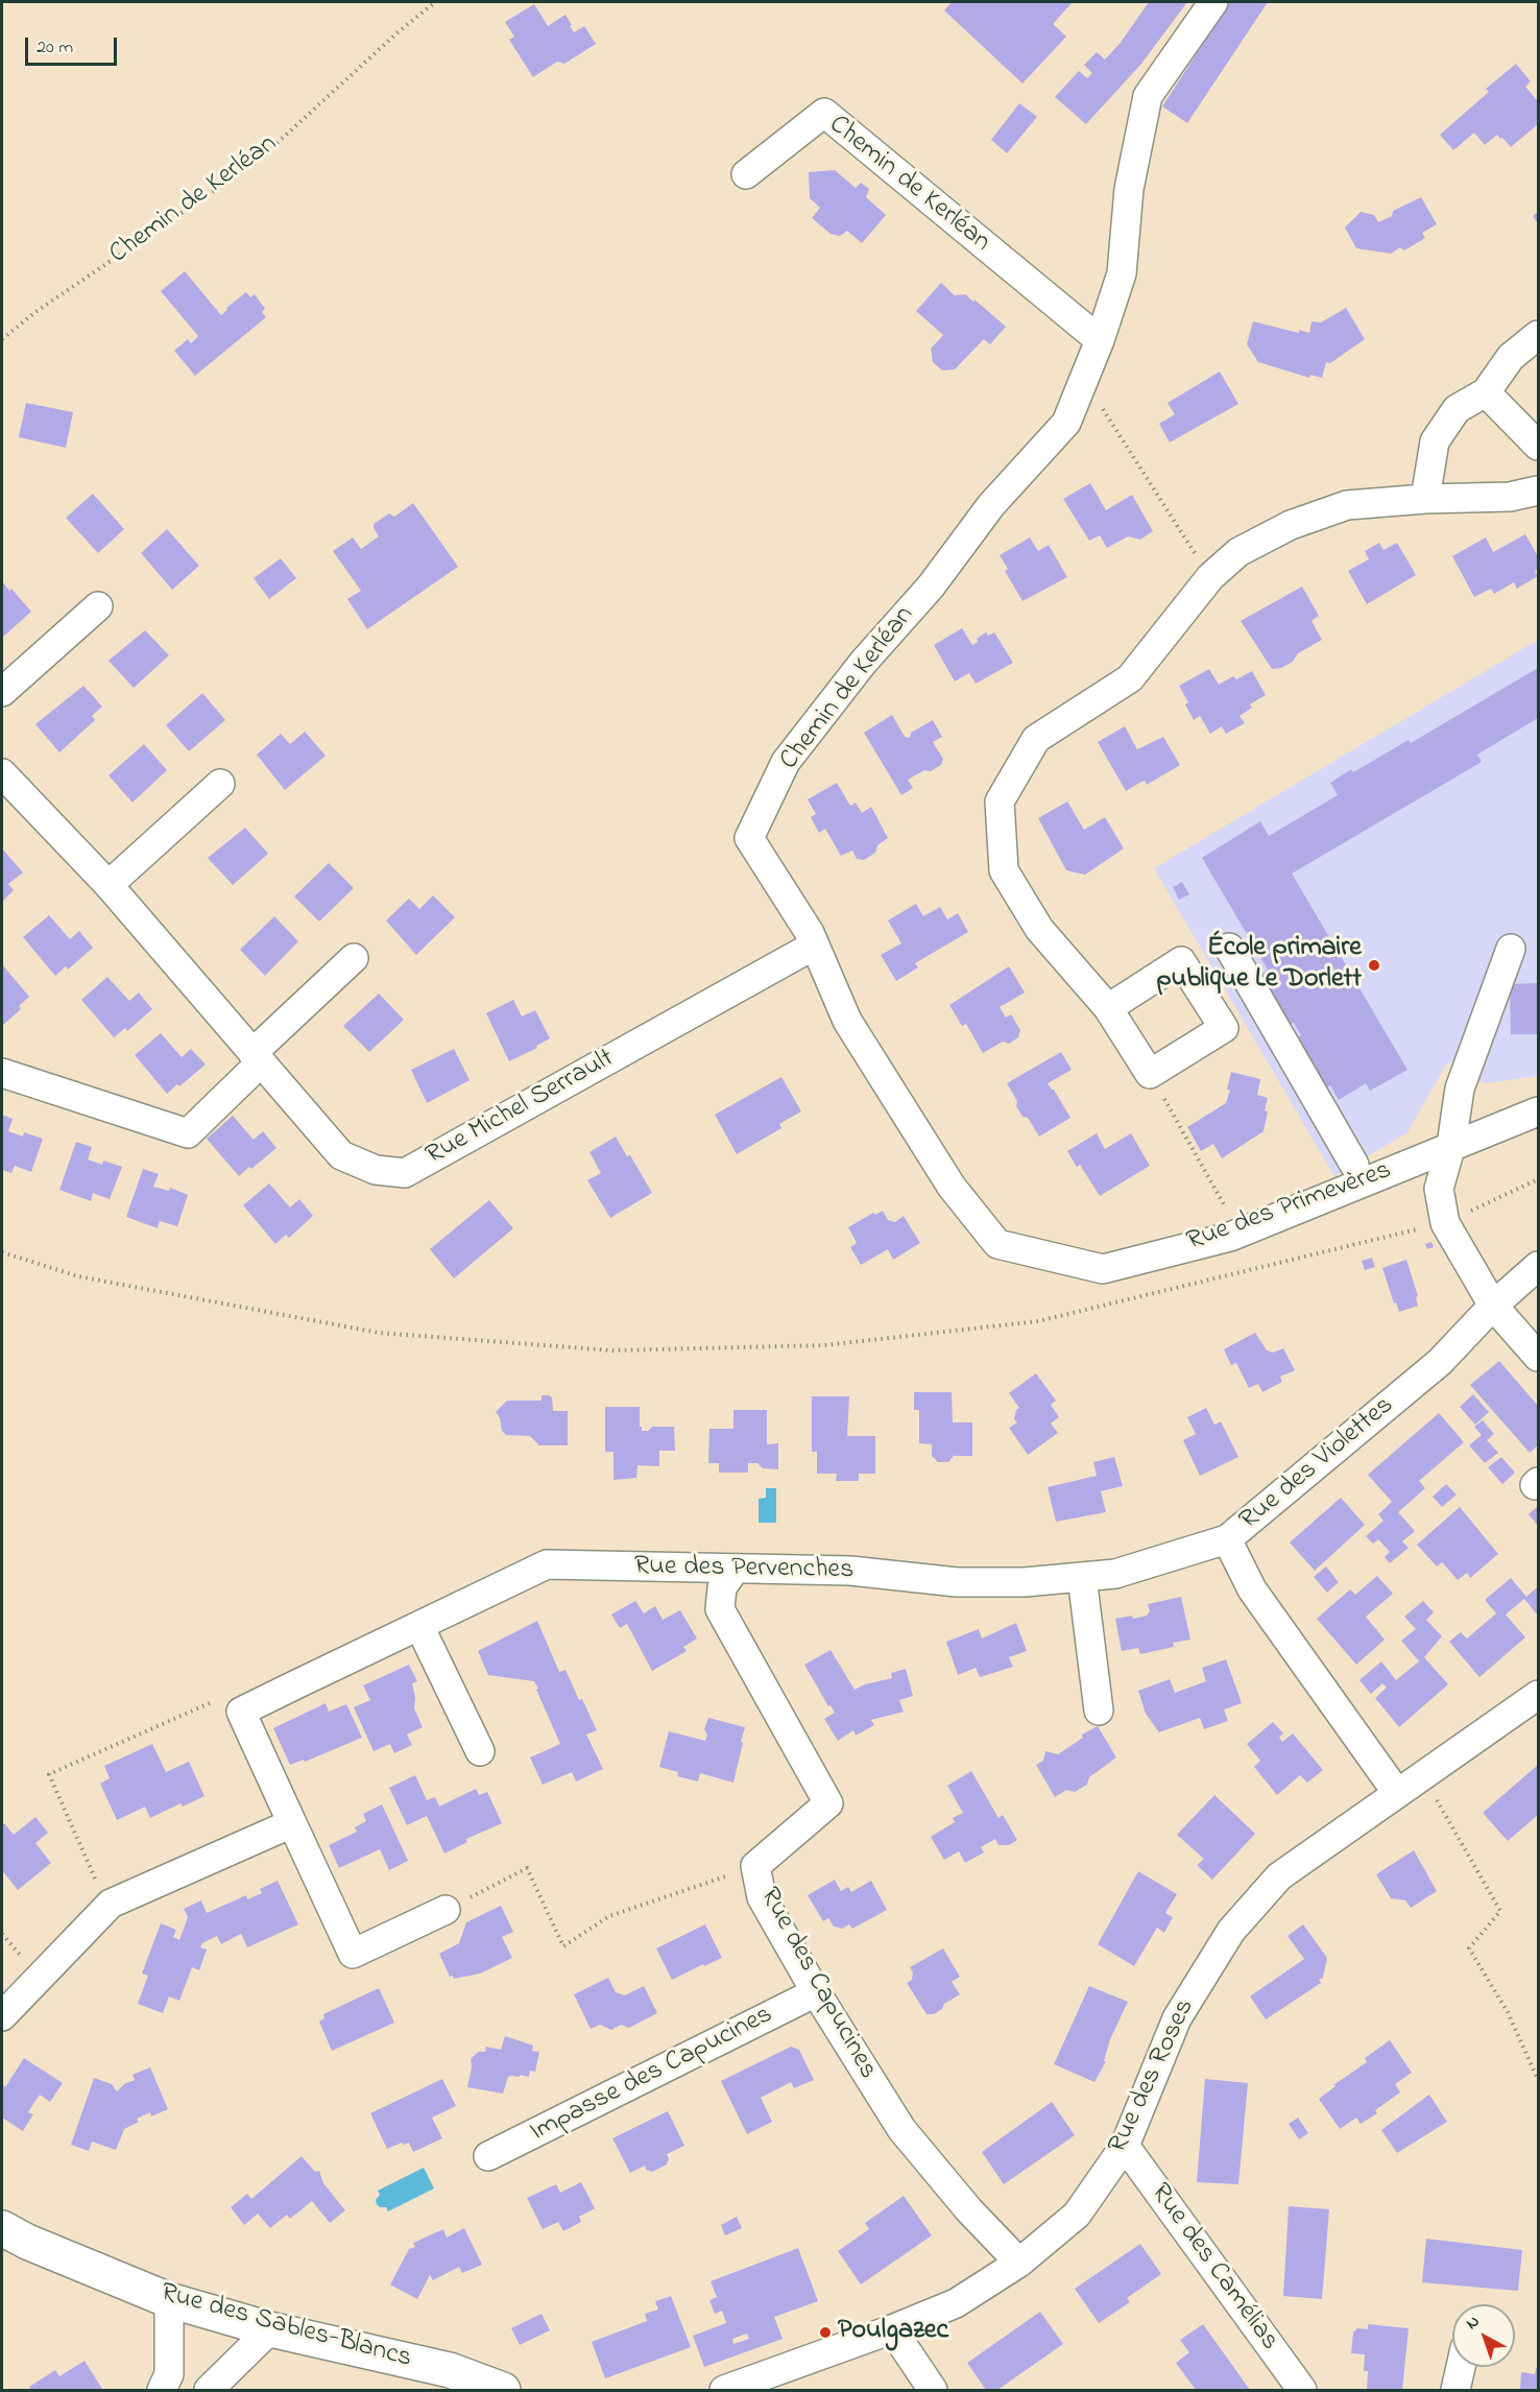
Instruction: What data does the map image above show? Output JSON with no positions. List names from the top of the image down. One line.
{"streets":{"street":["Chemin de Kerléan","Rue Michel Serrault","Rue des Primevères","Rue des Violettes","Rue des Pervenches","Rue des Capucines","Impasse des Capucines","Rue des Roses","Rue des Camélias","Rue des Sables-Blancs"]},"crossings":[["Chemin de Kerléan","Rue Michel Serrault"],["Chemin de Kerléan","Rue des Primevères"],["Rue des Violettes","Rue des Pervenches"],["Rue des Violettes","Rue des Roses"],["Rue des Pervenches","Rue des Capucines"],["Rue des Capucines","Impasse des Capucines"],["Rue des Capucines","Rue des Roses"],["Rue des Roses","Rue des Camélias"]],"places":["École primaire publique Le Dorlett","Poulgazec"],"scale_bar":"20 m","north":"top left"}
